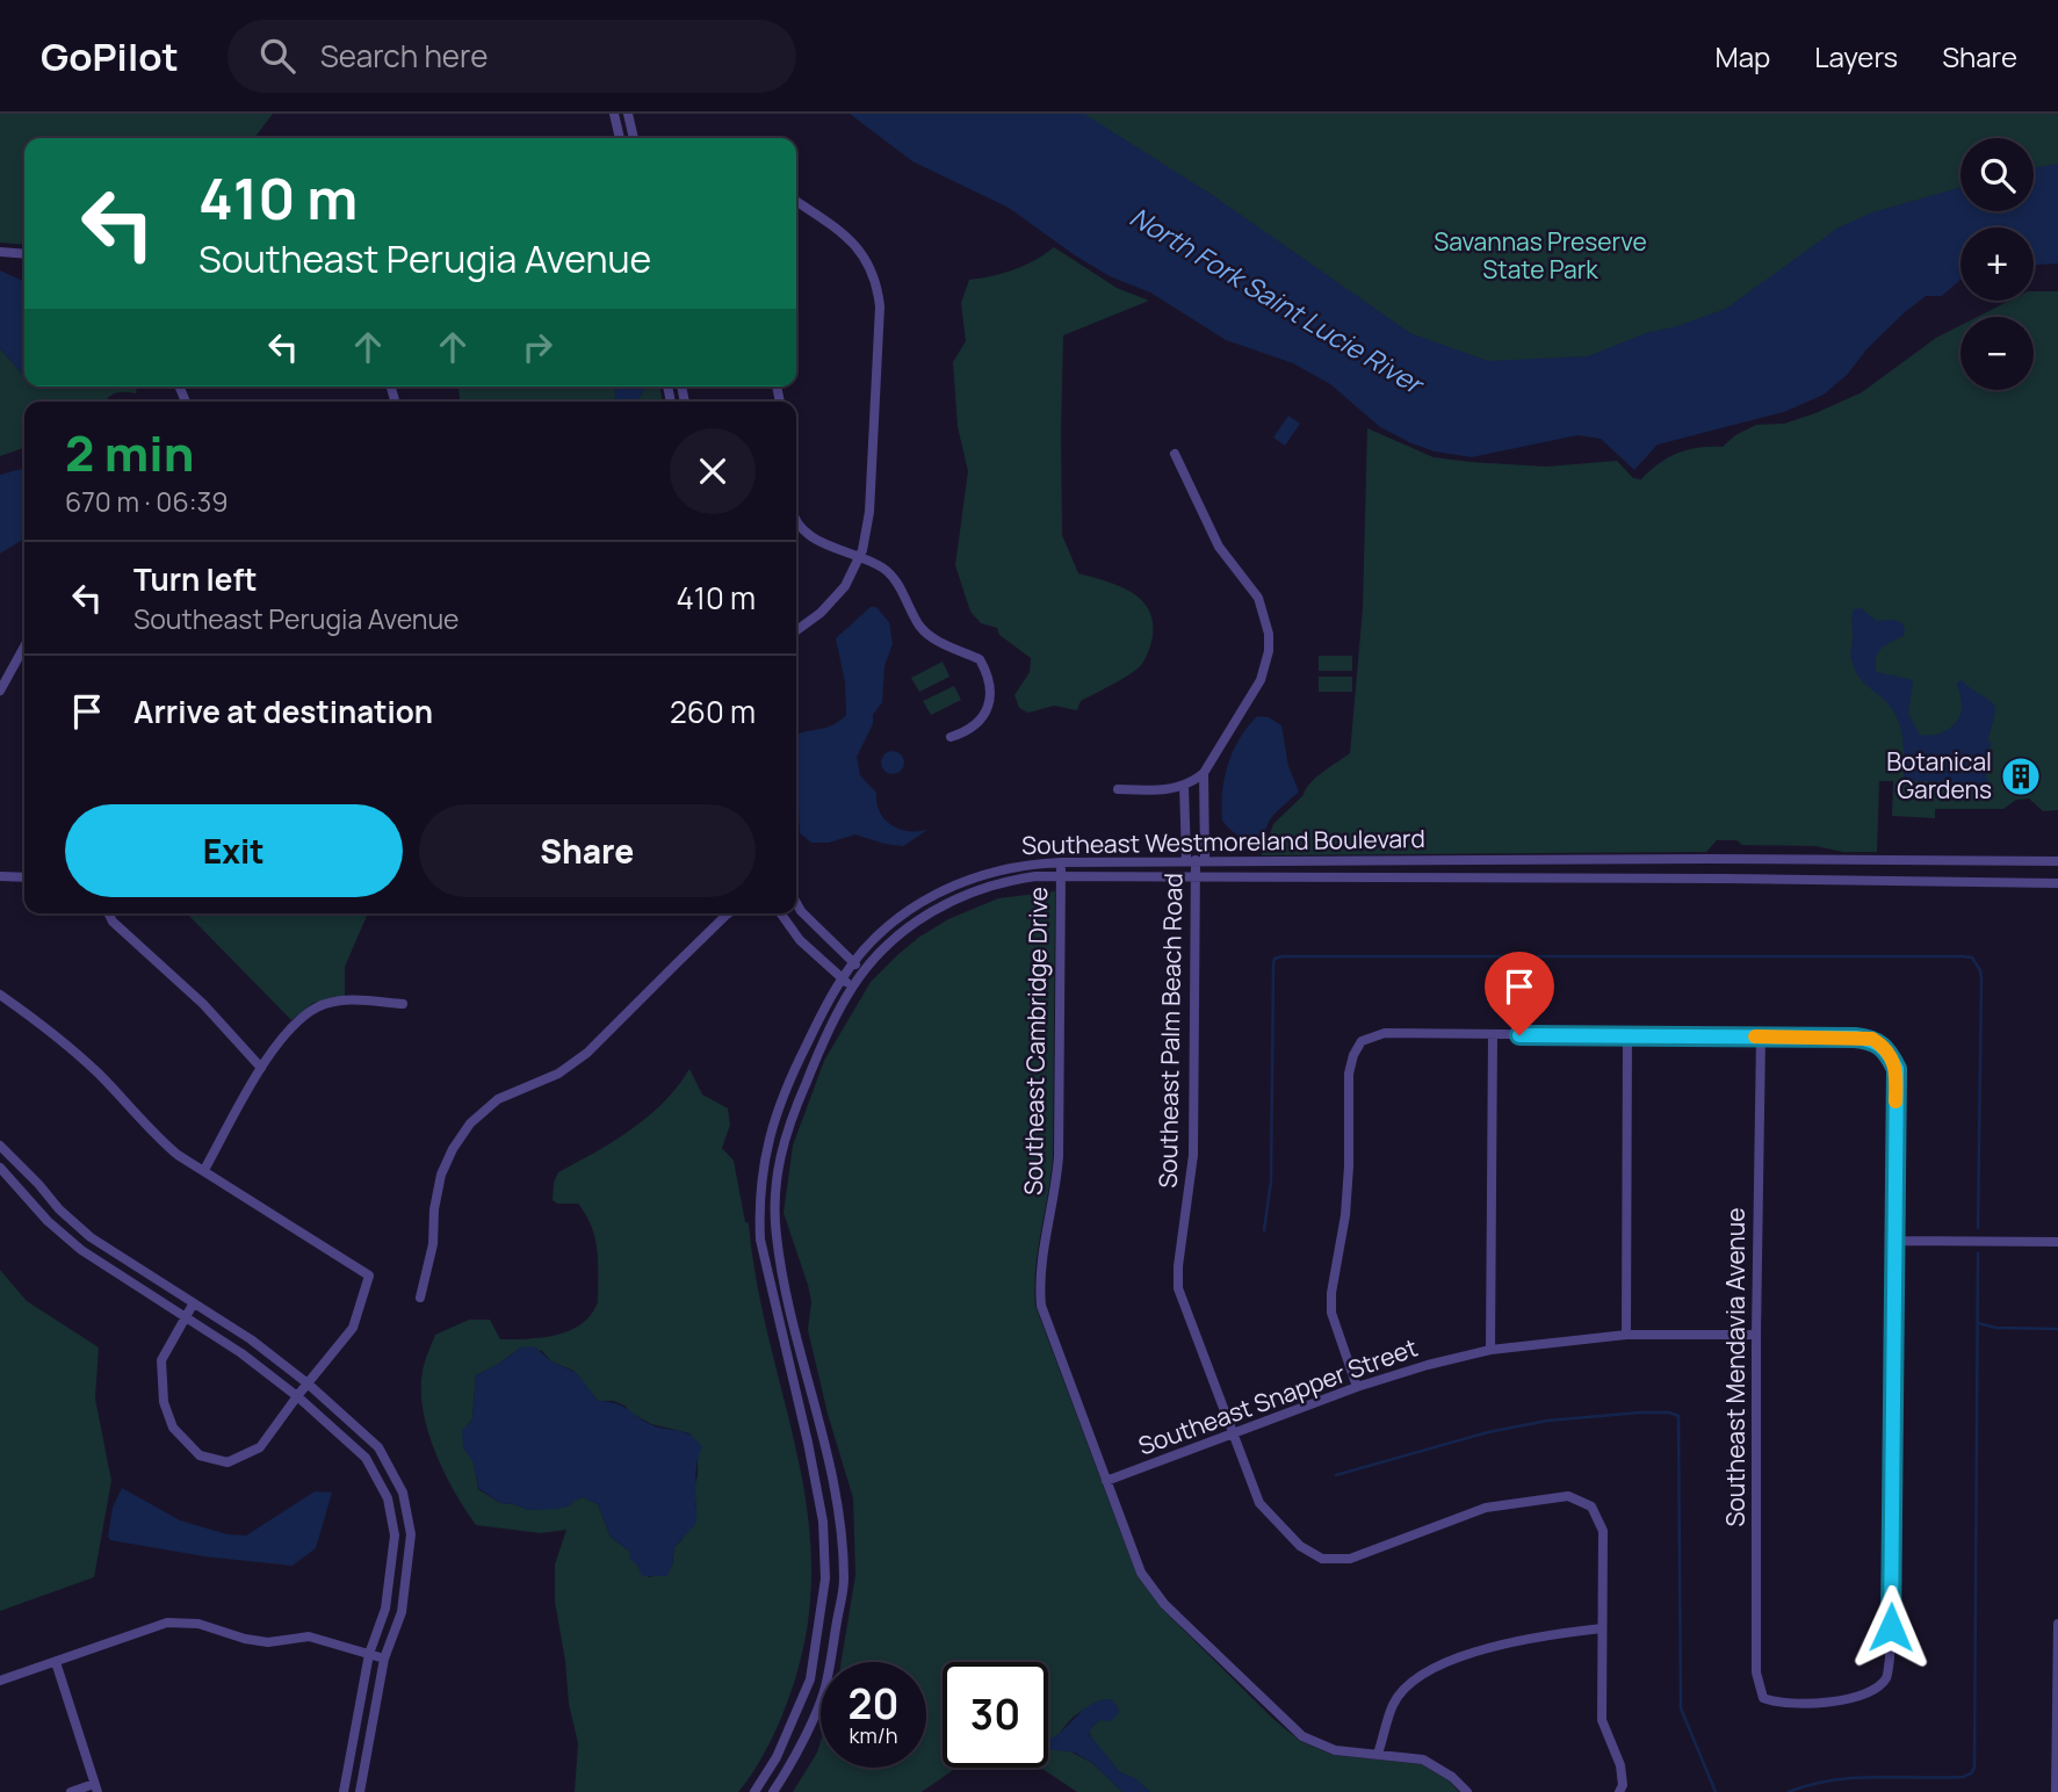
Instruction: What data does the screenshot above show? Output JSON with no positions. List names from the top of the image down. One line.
{"streets":{"street":["Southeast Westmoreland Boulevard","Southeast Palm Beach Road","Southeast Cambridge Drive","Southeast Mendavia Avenue","Southeast Snapper Street"]},"crossings":[["Southeast Westmoreland Boulevard","Southeast Palm Beach Road"],["Southeast Westmoreland Boulevard","Southeast Cambridge Drive"],["Southeast Palm Beach Road","Southeast Snapper Street"],["Southeast Cambridge Drive","Southeast Snapper Street"],["Southeast Mendavia Avenue","Southeast Snapper Street"]],"water":["North Fork Saint Lucie River"],"parks":["Savannas Preserve State Park"],"places":{"building":["Botanical Gardens"]},"page":{"header":"GoPilot","search":"Search here","nav":["Map","Layers","Share"],"map_buttons":["+","−"],"turn":["410 m","Southeast Perugia Avenue"],"heading":["2 min","670 m · 06:39"],"list":[{"name":"Turn left","note":"Southeast Perugia Avenue","value":"410 m"},{"name":"Arrive at destination","value":"260 m"}],"buttons":["Exit","Share"],"speed":"20 km/h","limit":"30"}}
